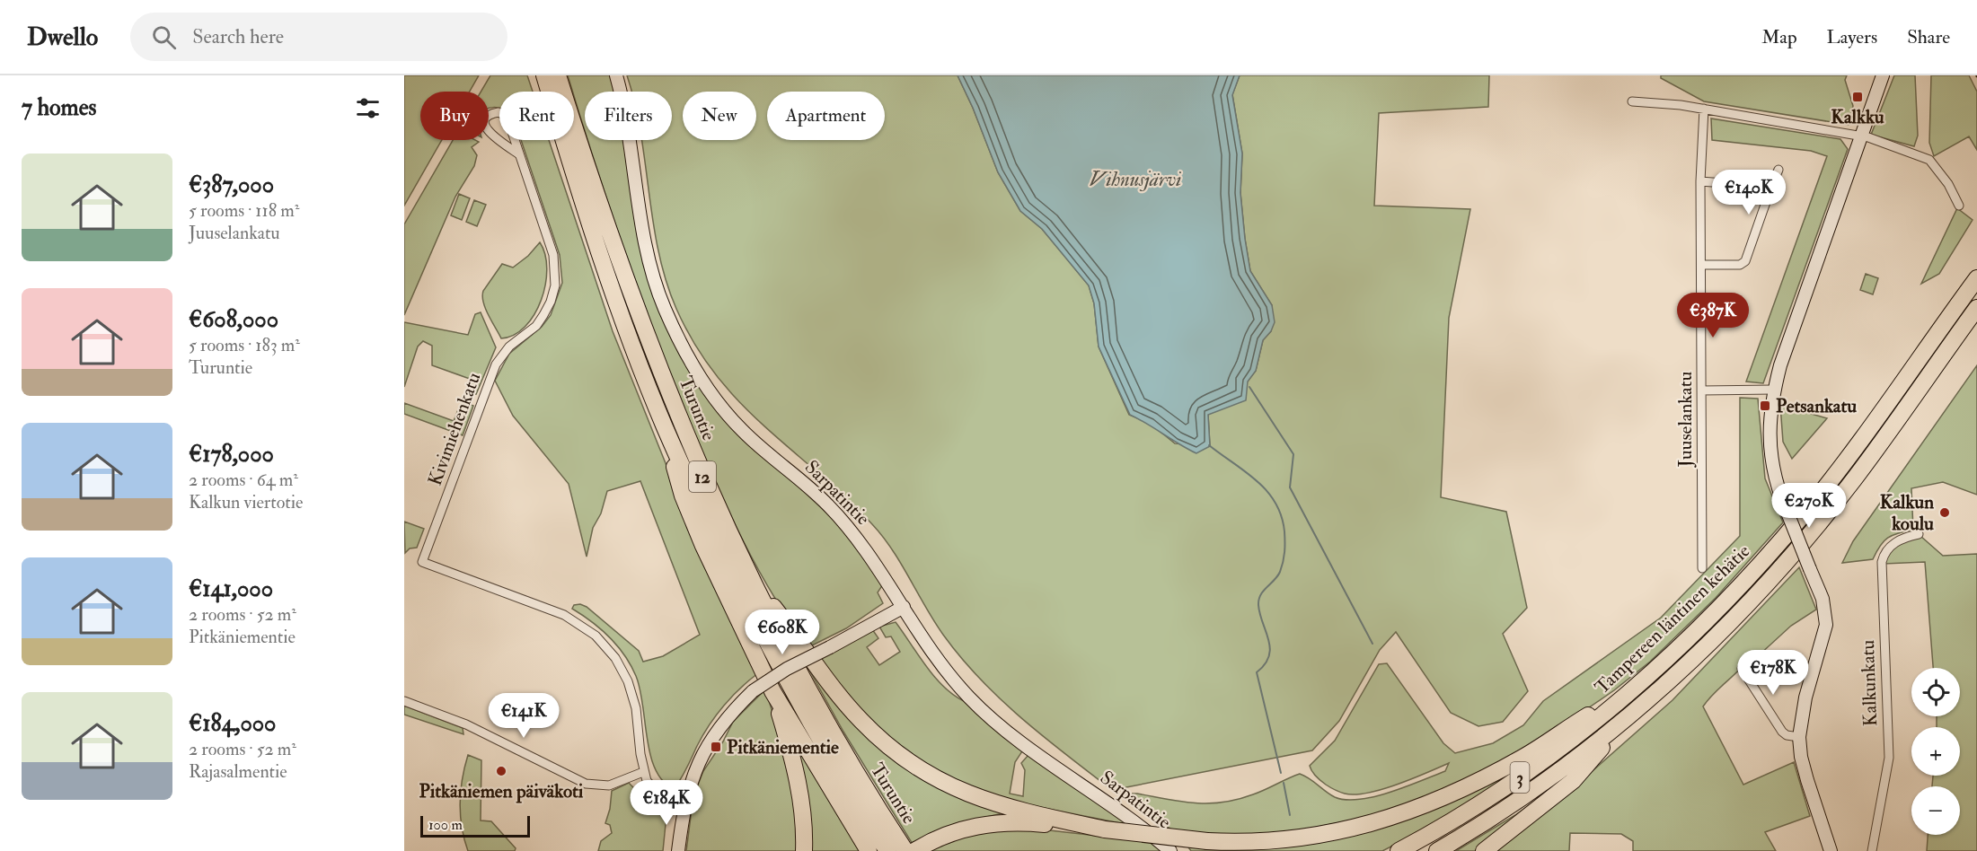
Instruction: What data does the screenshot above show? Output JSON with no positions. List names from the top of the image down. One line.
{"streets":{"highway":["Turuntie","12","Tampereen läntinen kehätie","3"],"street":["Juuselankatu","Kivimiehenkatu","Sarpatintie","Kalkunkatu"]},"water":["Vihnusjärvi"],"places":{"transit":["Kalkku","Petsankatu","Pitkäniementie"],"other":["Kalkun koulu","Pitkäniemen päiväkoti"]},"scale_bar":"100 m","page":{"header":"Dwello","search":"Search here","nav":["Map","Layers","Share"],"heading":"7 homes","chip":["Buy","Rent","Filters","New","Apartment"],"list":[{"name":"€387,000","note":"5 rooms · 118 m² · Juuselankatu"},{"name":"€608,000","note":"5 rooms · 183 m² · Turuntie"},{"name":"€178,000","note":"2 rooms · 64 m² · Kalkun viertotie"},{"name":"€141,000","note":"2 rooms · 52 m² · Pitkäniementie"},{"name":"€184,000","note":"2 rooms · 52 m² · Rajasalmentie"}],"price":["€140K","€387K","€270K","€608K","€178K","€141K","€184K"],"map_buttons":["+","−"],"scale":"100 m"}}
